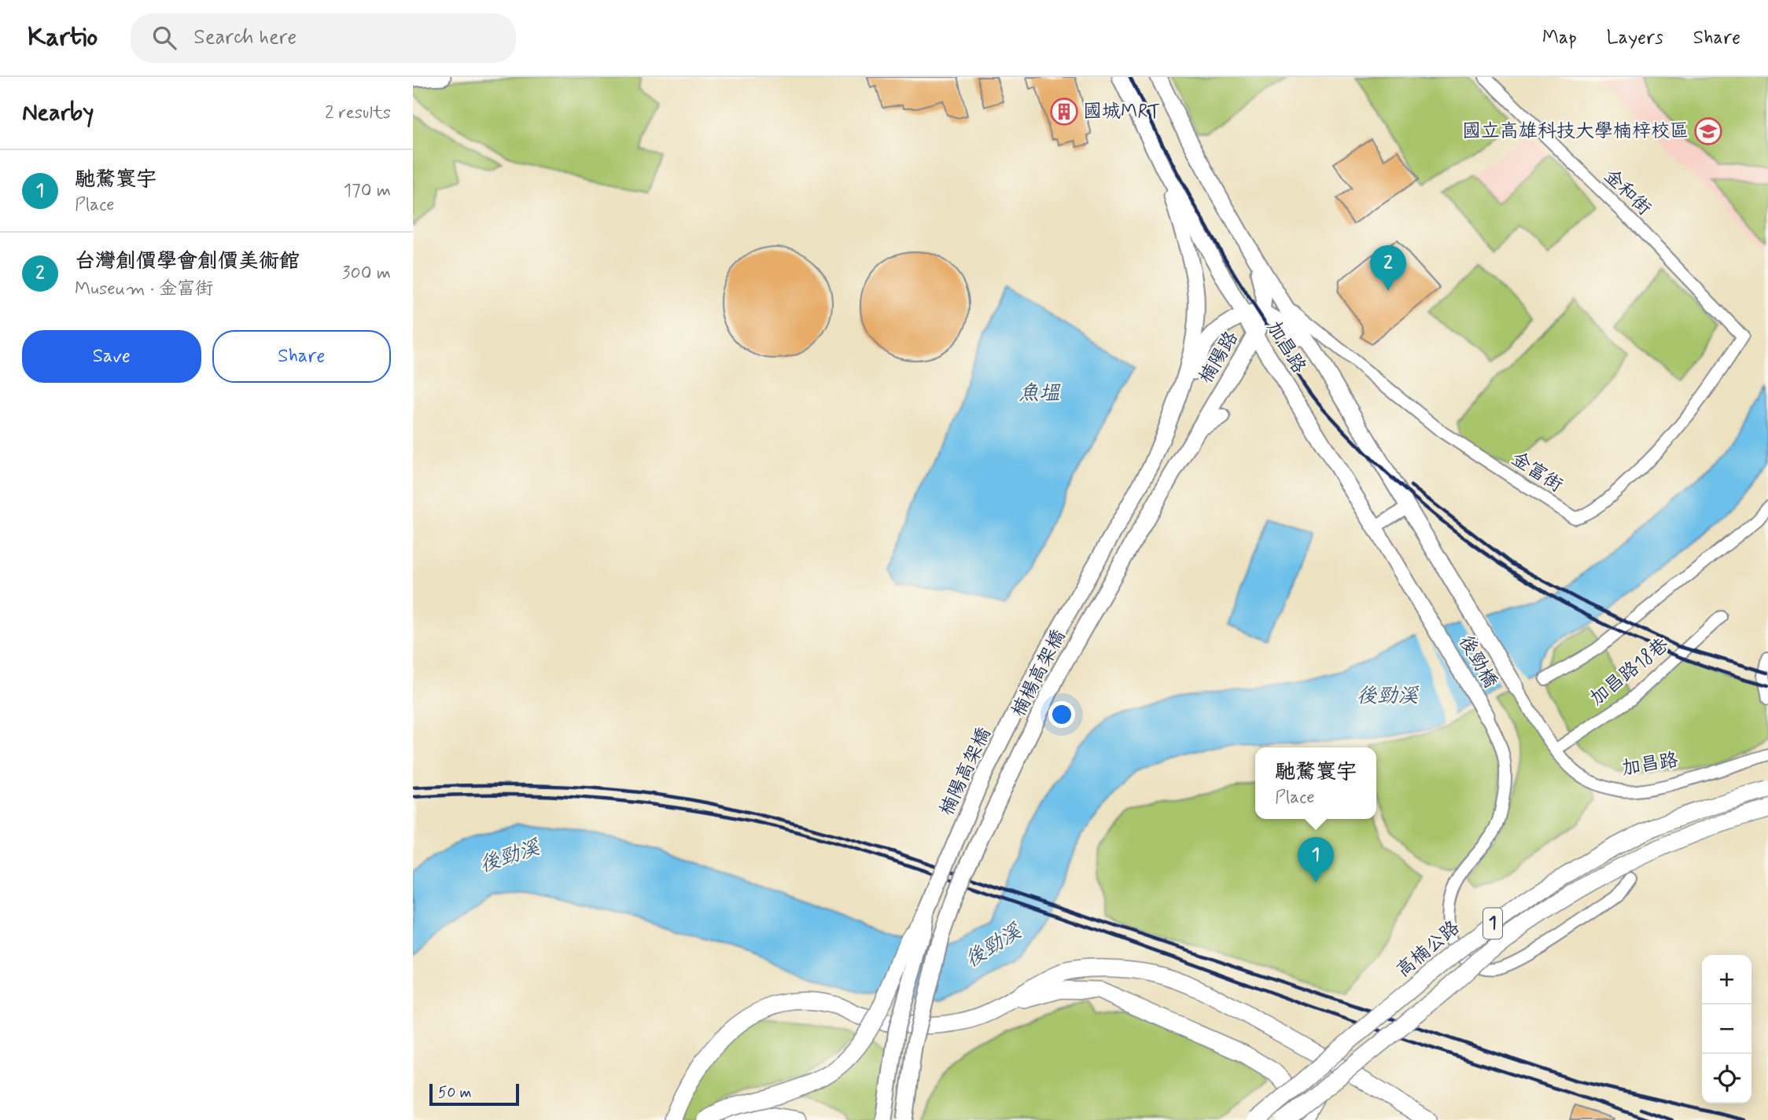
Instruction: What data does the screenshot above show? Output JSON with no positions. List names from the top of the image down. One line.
{"streets":{"main road":["1","高楠公路"],"street":["金和街","加昌路","楠陽路","金富街","後勁橋","加昌路18巷","楠楊高架橋","楠陽高架橋"]},"crossings":[["金和街","金富街"],["加昌路","楠陽路"],["加昌路","金富街"],["加昌路","後勁橋"],["加昌路","加昌路18巷"],["楠陽路","楠楊高架橋"]],"water":["魚塭","後勁溪"],"places":{"building":["國城MRT"],"school or university":["國立高雄科技大學楠梓校區"]},"scale_bar":"50 m","page":{"header":"Kartio","search":"Search here","nav":["Map","Layers","Share"],"heading":["Nearby","2 results"],"list":[{"mark":"1","name":"馳騖寰宇","note":"Place","value":"170 m"},{"mark":"2","name":"台灣創價學會創價美術館","note":"Museum · 金富街","value":"300 m"}],"pins":["2","1"],"buttons":["Save","Share"],"popup":["馳騖寰宇","Place"],"map_buttons":["+","−"],"scale":"50 m"}}
